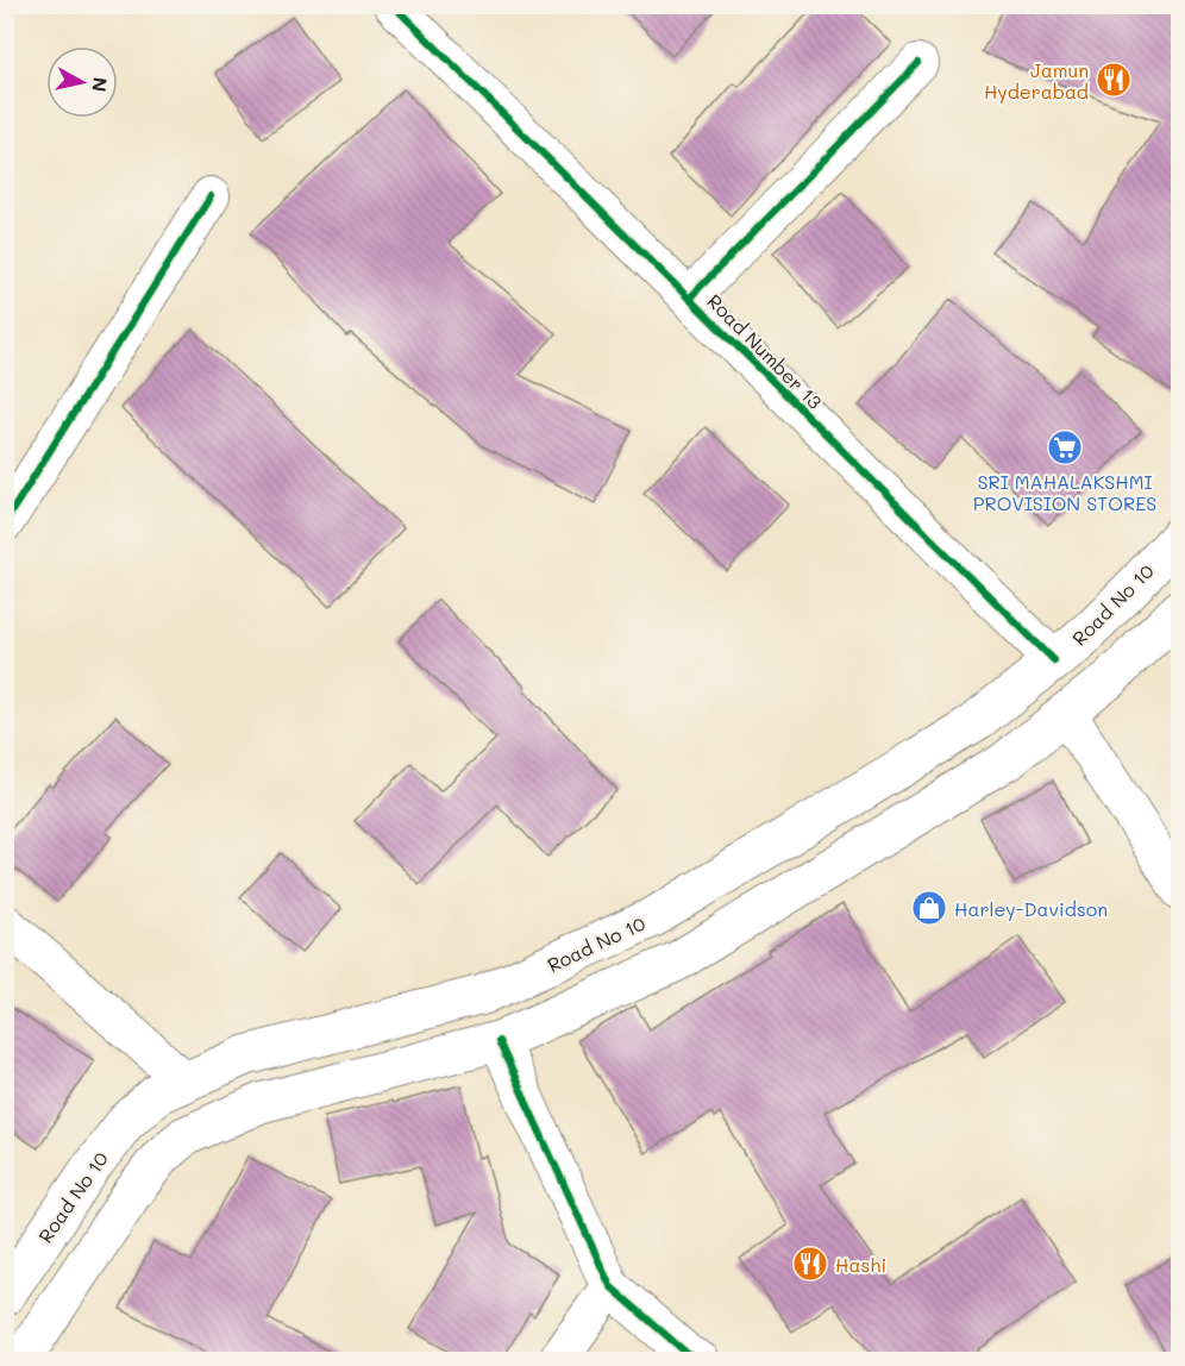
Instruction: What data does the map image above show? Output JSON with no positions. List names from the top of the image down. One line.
{"streets":{"main road":["Road No 10"],"street":["Road Number 13"]},"crossings":[["Road Number 13","Road No 10"]],"places":{"restaurant":["Jamun Hyderabad","Hashi"],"supermarket":["SRI MAHALAKSHMI PROVISION STORES"],"shop":["Harley-Davidson"]},"north":"right"}
